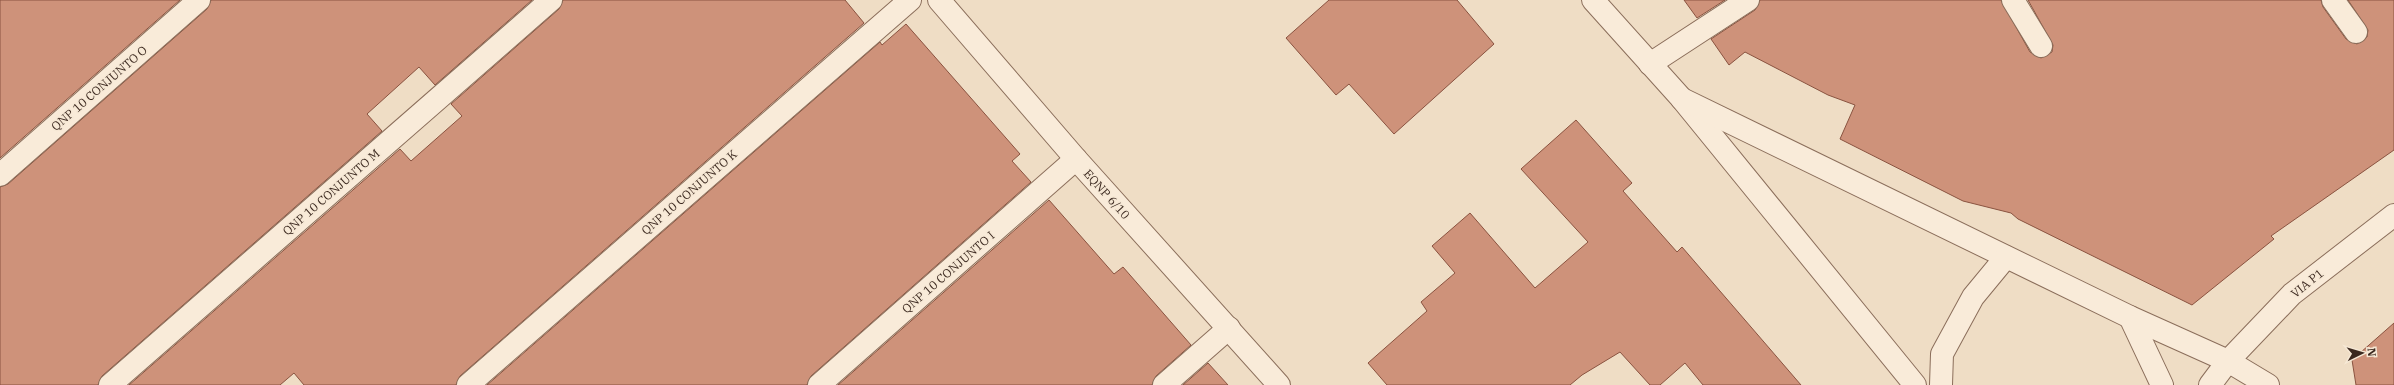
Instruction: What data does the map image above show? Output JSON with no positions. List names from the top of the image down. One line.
{"streets":{"street":["QNP 10 CONJUNTO O","QNP 10 CONJUNTO M","QNP 10 CONJUNTO K","EQNP 6/10","QNP 10 CONJUNTO I","VIA P1"]},"crossings":[["EQNP 6/10","QNP 10 CONJUNTO I"]],"north":"right"}
